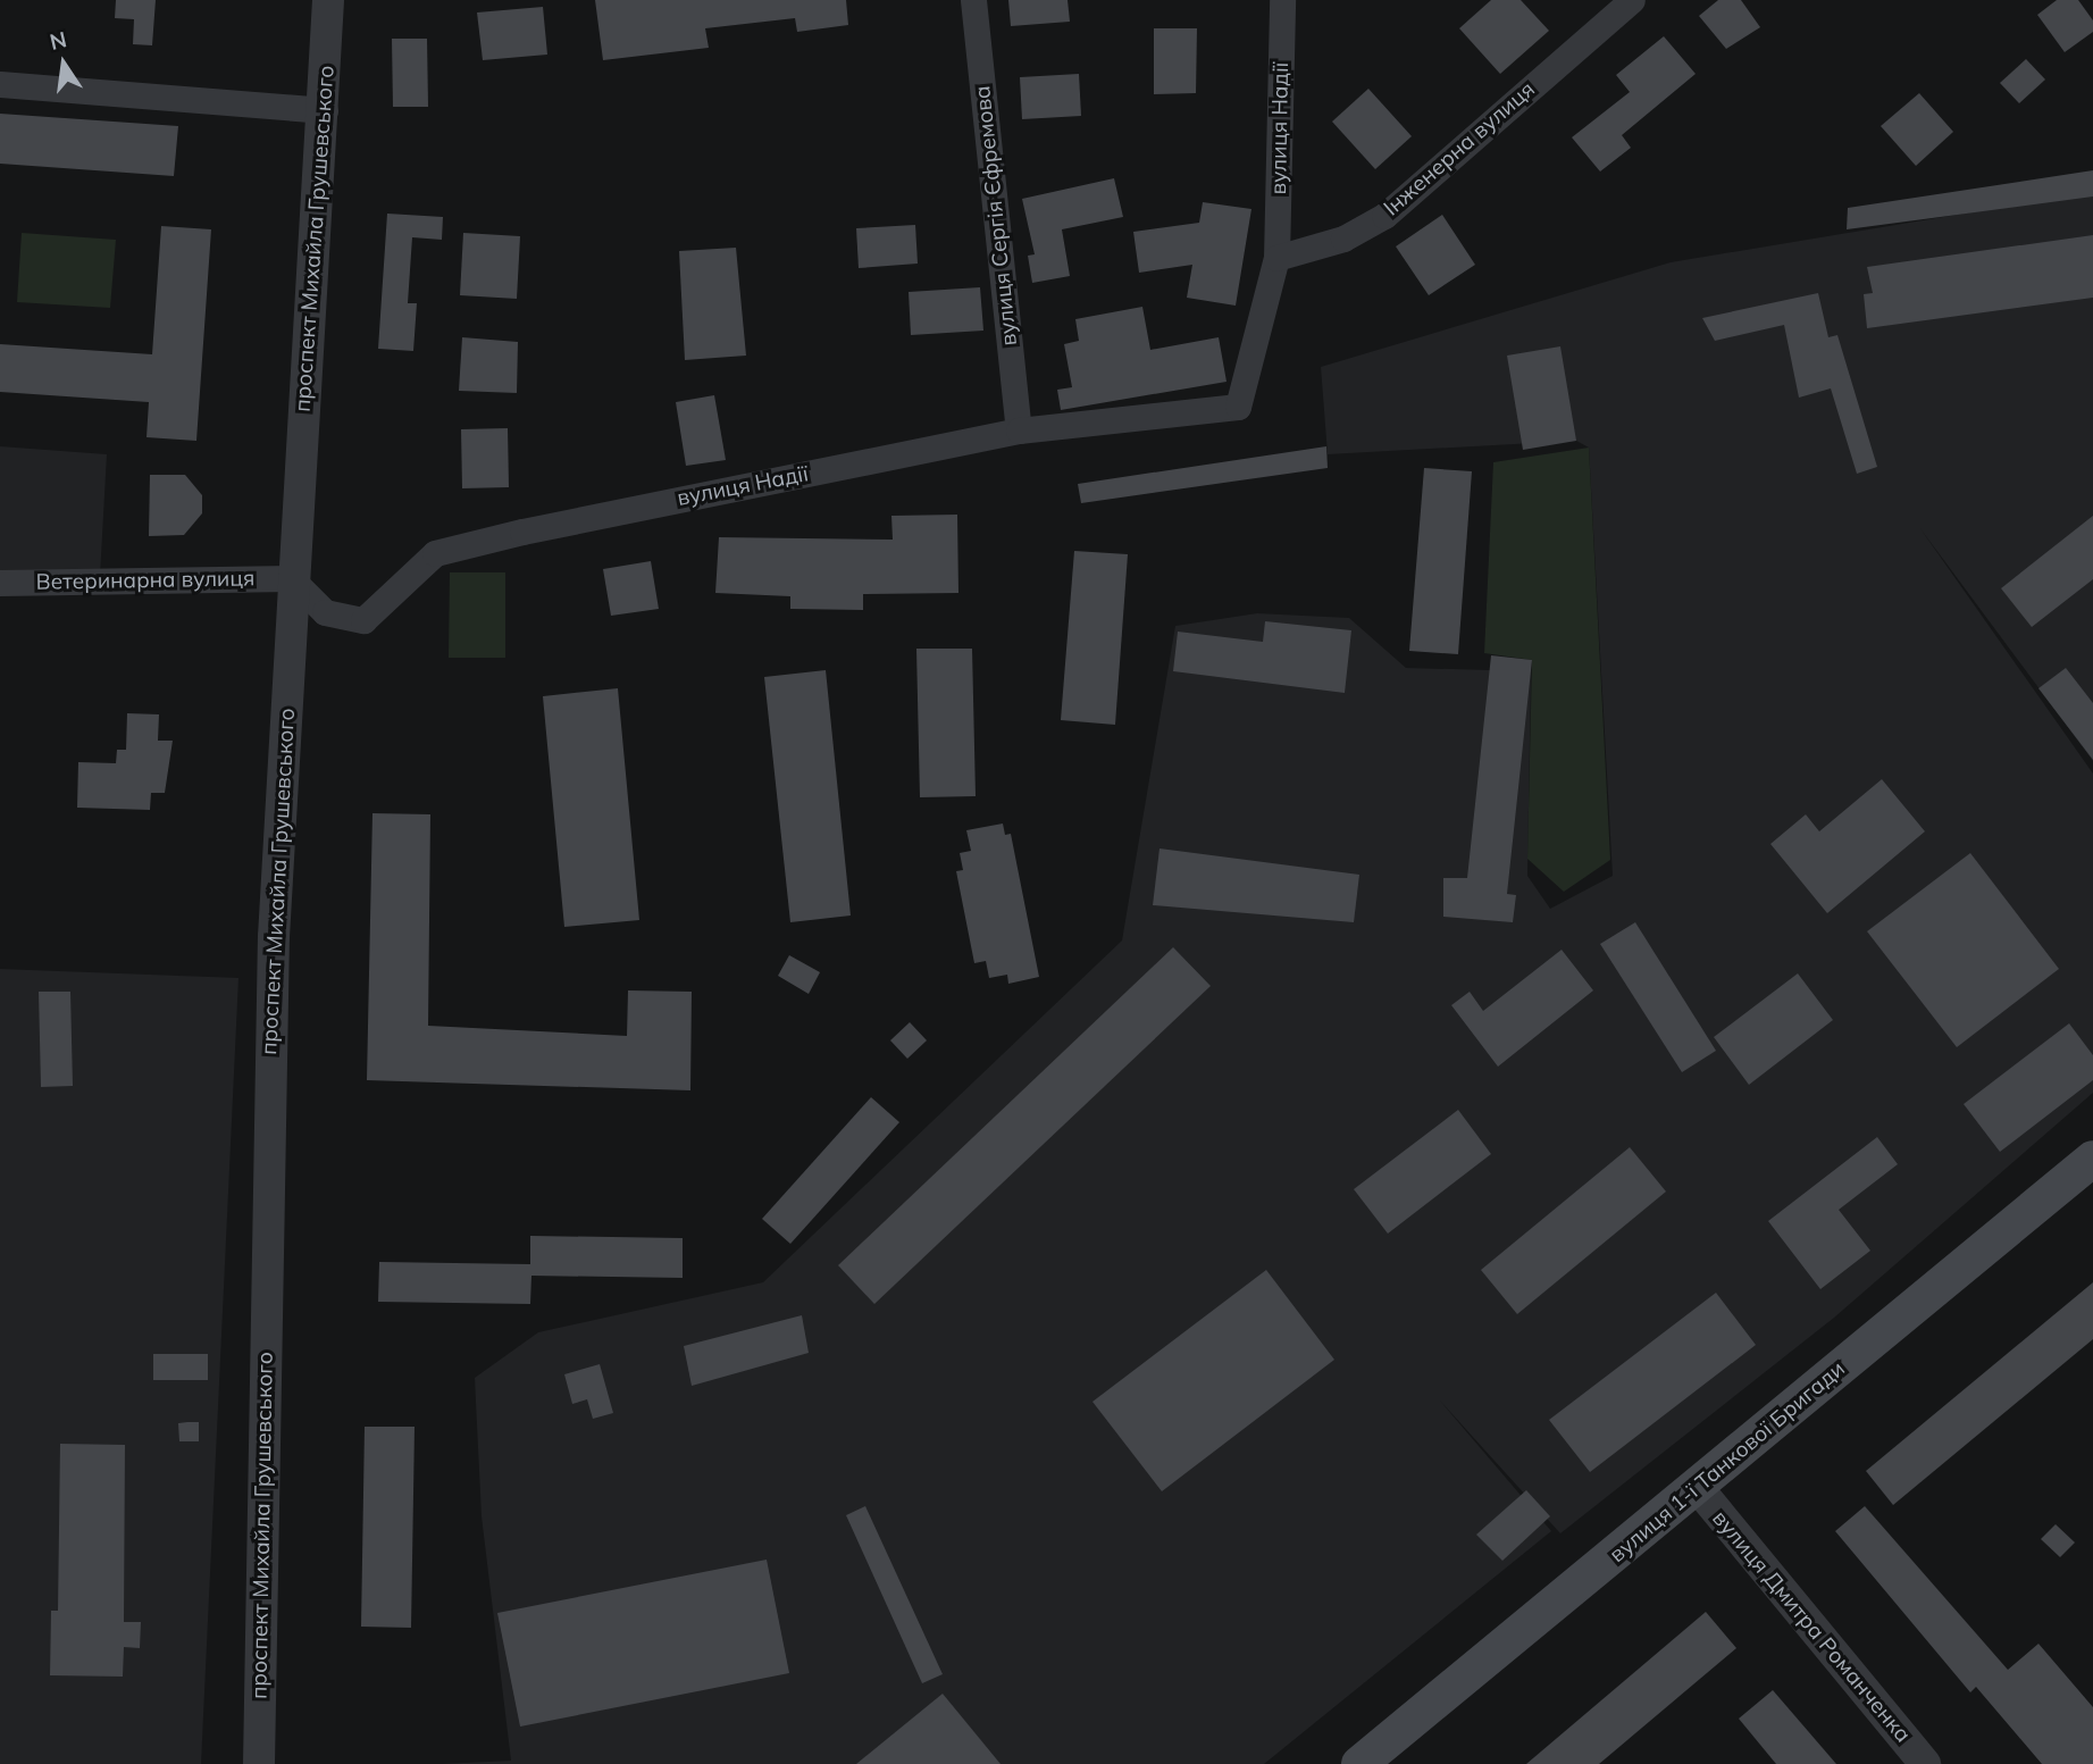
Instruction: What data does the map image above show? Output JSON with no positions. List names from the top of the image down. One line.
{"streets":{"main road":["вулиця 1-ї Танкової Бригади"],"street":["вулиця Надії","Інженерна вулиця","вулиця Сергія Єфремова","проспект Михайла Грушевського","Ветеринарна вулиця","вулиця Дмитра Романченка"]},"crossings":[["вулиця Надії","Інженерна вулиця"],["вулиця Надії","вулиця Сергія Єфремова"],["вулиця Надії","проспект Михайла Грушевського"],["вулиця Надії","Ветеринарна вулиця"],["проспект Михайла Грушевського","Ветеринарна вулиця"],["вулиця 1-ї Танкової Бригади","вулиця Дмитра Романченка"]],"north":"top"}
